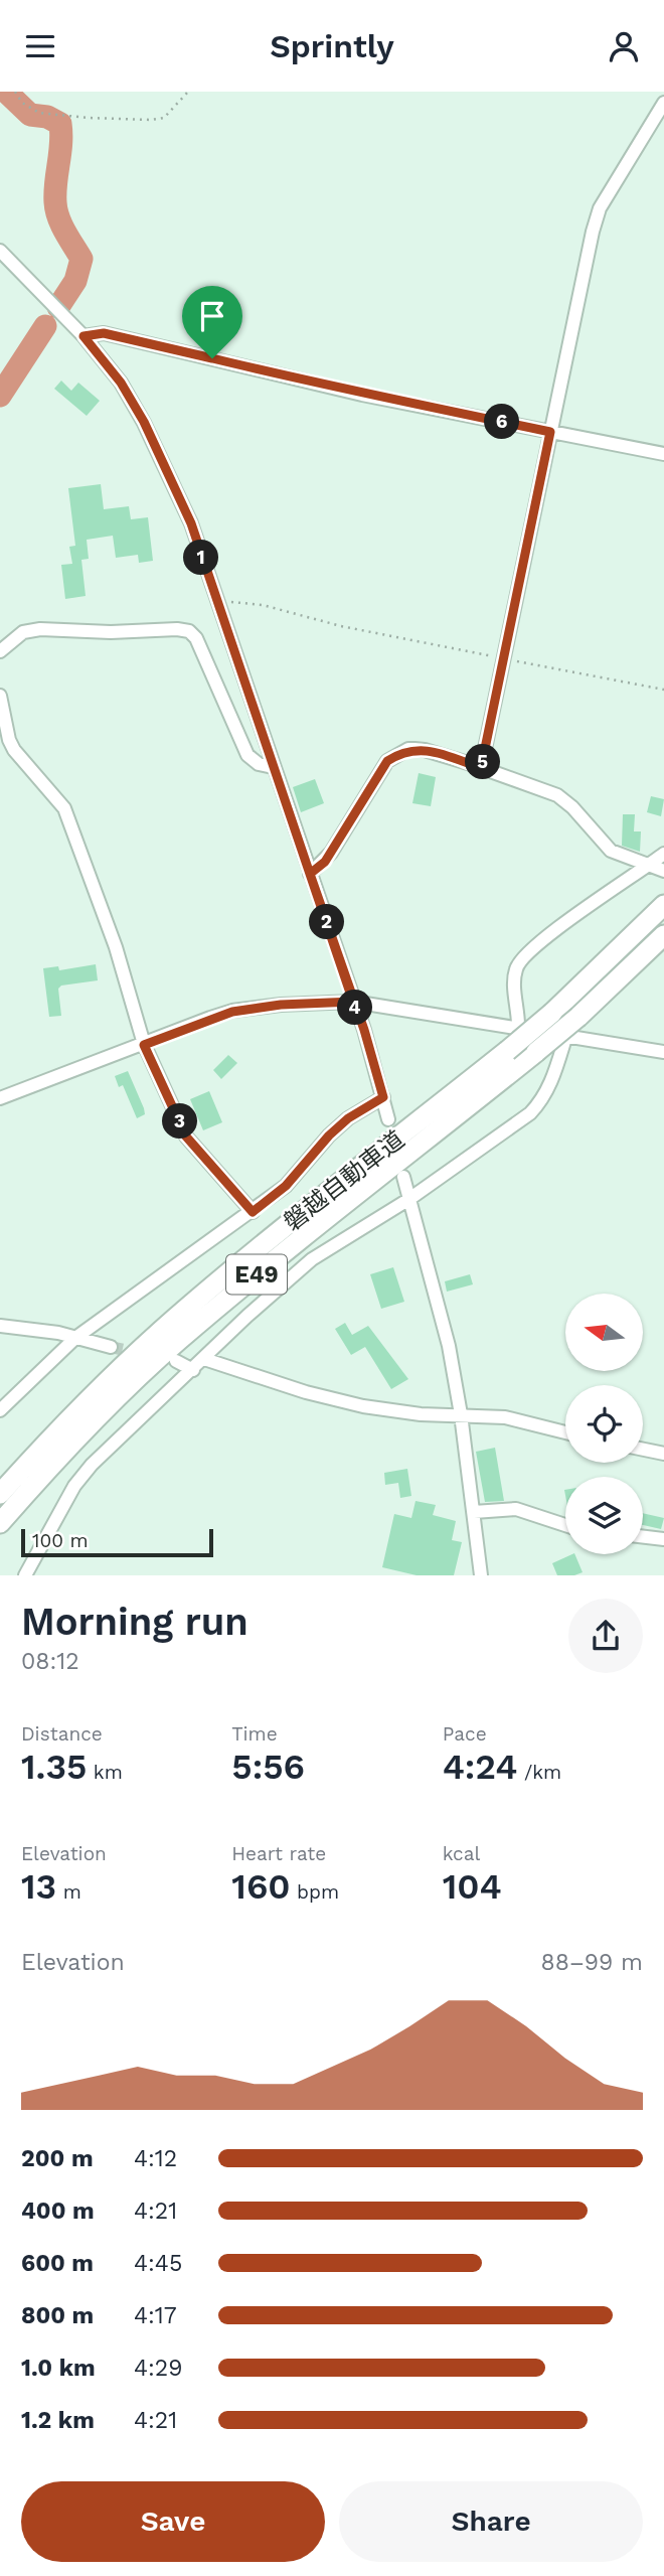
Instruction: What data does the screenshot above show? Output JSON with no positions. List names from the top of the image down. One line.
{"streets":{"highway":["磐越自動車道","E49"]},"scale_bar":"100 m","north":"left","page":{"header":"Sprintly","pins":["6","1","5","2","4","3"],"scale":"100 m","heading":["Morning run","08:12"],"stats":[["Distance","1.35 km"],["Time","5:56"],["Pace","4:24 /km"],["Elevation","13 m"],["Heart rate","160 bpm"],["kcal","104"]],"chart":["Elevation","88–99 m"],"list":[{"name":"200 m","note":"4:12"},{"name":"400 m","note":"4:21"},{"name":"600 m","note":"4:45"},{"name":"800 m","note":"4:17"},{"name":"1.0 km","note":"4:29"},{"name":"1.2 km","note":"4:21"}],"buttons":["Save","Share"]}}
